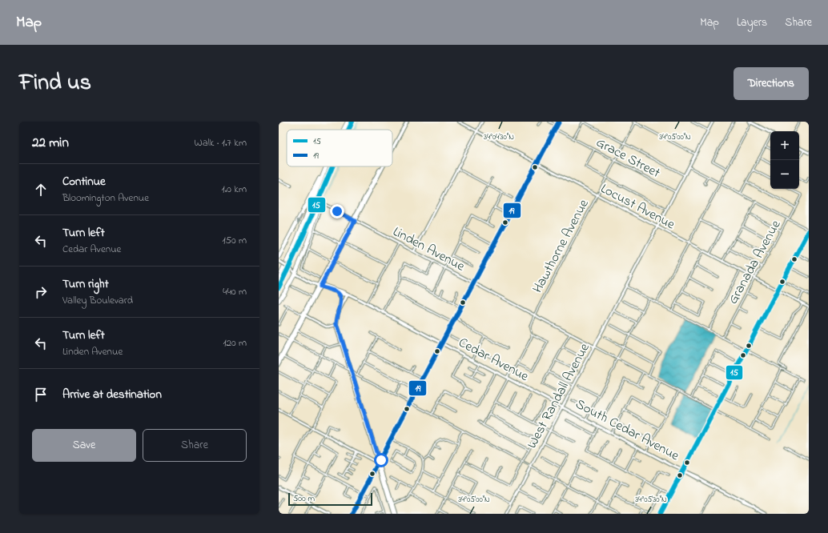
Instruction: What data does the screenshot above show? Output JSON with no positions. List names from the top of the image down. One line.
{"streets":{"main road":["Cedar Avenue","South Cedar Avenue"],"street":["Grace Street","Locust Avenue","Hawthorne Avenue","Linden Avenue","Granada Avenue","West Randall Avenue"]},"crossings":[["Grace Street","Hawthorne Avenue"],["Grace Street","West Randall Avenue"],["Locust Avenue","Hawthorne Avenue"],["Locust Avenue","Granada Avenue"],["Locust Avenue","West Randall Avenue"],["Hawthorne Avenue","Linden Avenue"],["Hawthorne Avenue","Cedar Avenue"],["Linden Avenue","West Randall Avenue"],["Cedar Avenue","West Randall Avenue"],["Cedar Avenue","South Cedar Avenue"],["West Randall Avenue","South Cedar Avenue"]],"lines":["transit line 15","transit line 19"],"legend":["15","19"],"scale_bar":"500 m","page":{"header":"Map","nav":["Map","Layers","Share"],"title":"Find us","buttons":["Directions",["Save","Share"]],"heading":["22 min","Walk · 1.7 km"],"map_buttons":["+","−"],"list":[["Continue","Bloomington Avenue","1.0 km"],["Turn left","Cedar Avenue","150 m"],["Turn right","Valley Boulevard","440 m"],["Turn left","Linden Avenue","120 m"],"Arrive at destination"],"scale":"500 m"},"coordinates":["34°04'30\"N","34°05'00\"N","34°05'30\"N"]}
